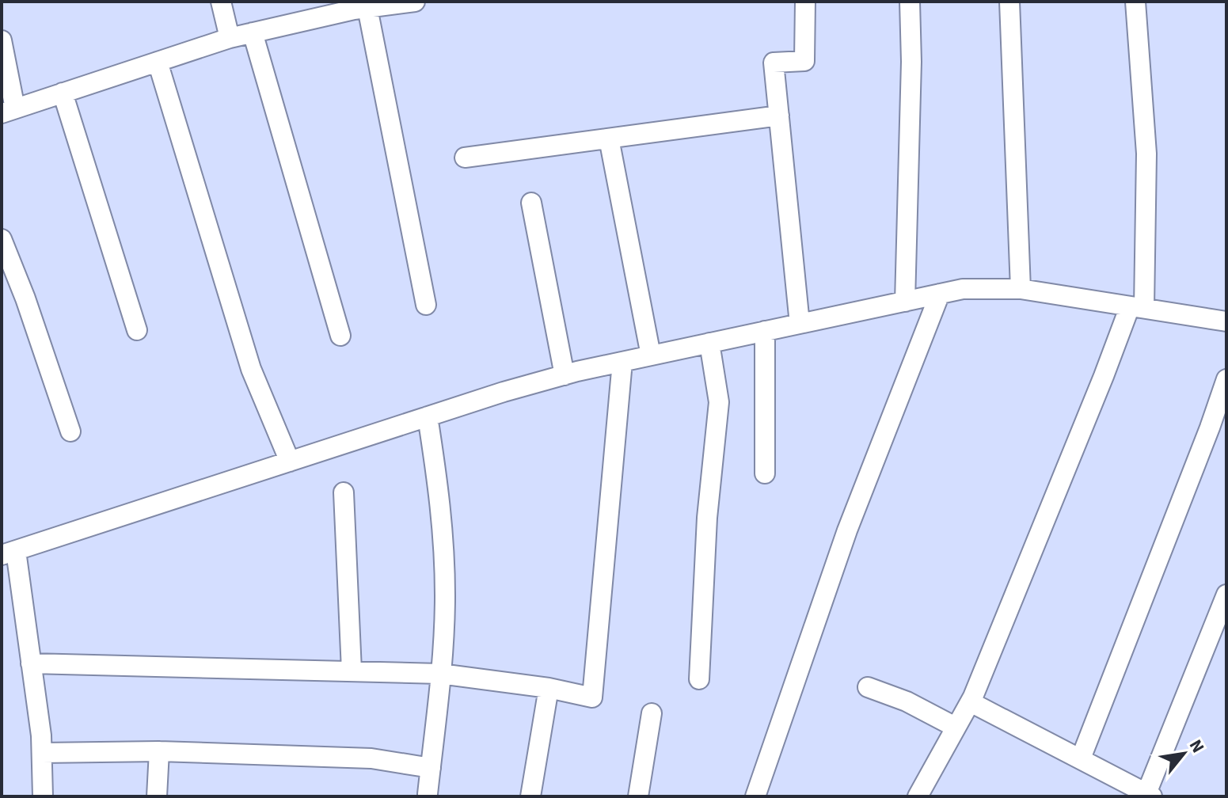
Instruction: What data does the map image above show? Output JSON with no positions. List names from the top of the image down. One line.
{"north":"top right"}
